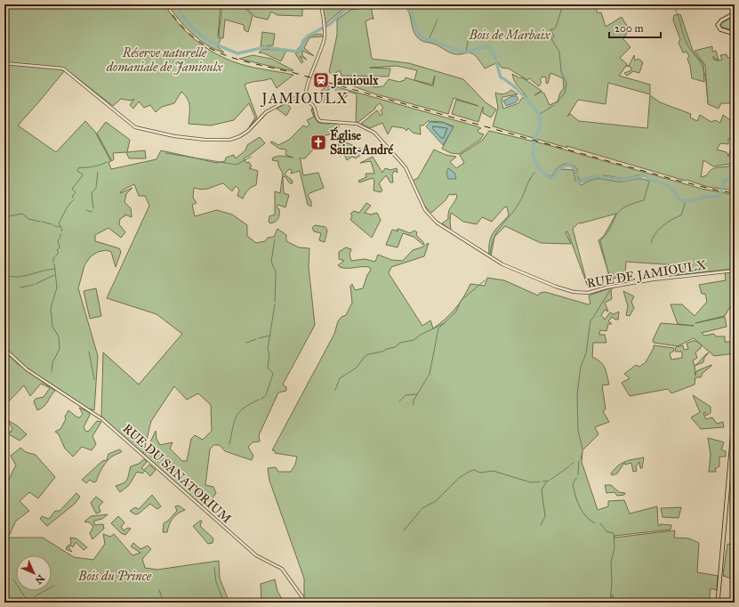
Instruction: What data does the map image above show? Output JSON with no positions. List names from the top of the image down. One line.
{"streets":{"street":["RUE DE JAMIOULX","RUE DU SANATORIUM"]},"districts":["JAMIOULX"],"parks":["Bois de Marbaix","Réserve naturelle domaniale de Jamioulx","Bois du Prince"],"places":{"station":["Jamioulx"],"church":["Église Saint-André"]},"scale_bar":"200 m","north":"bottom right"}
